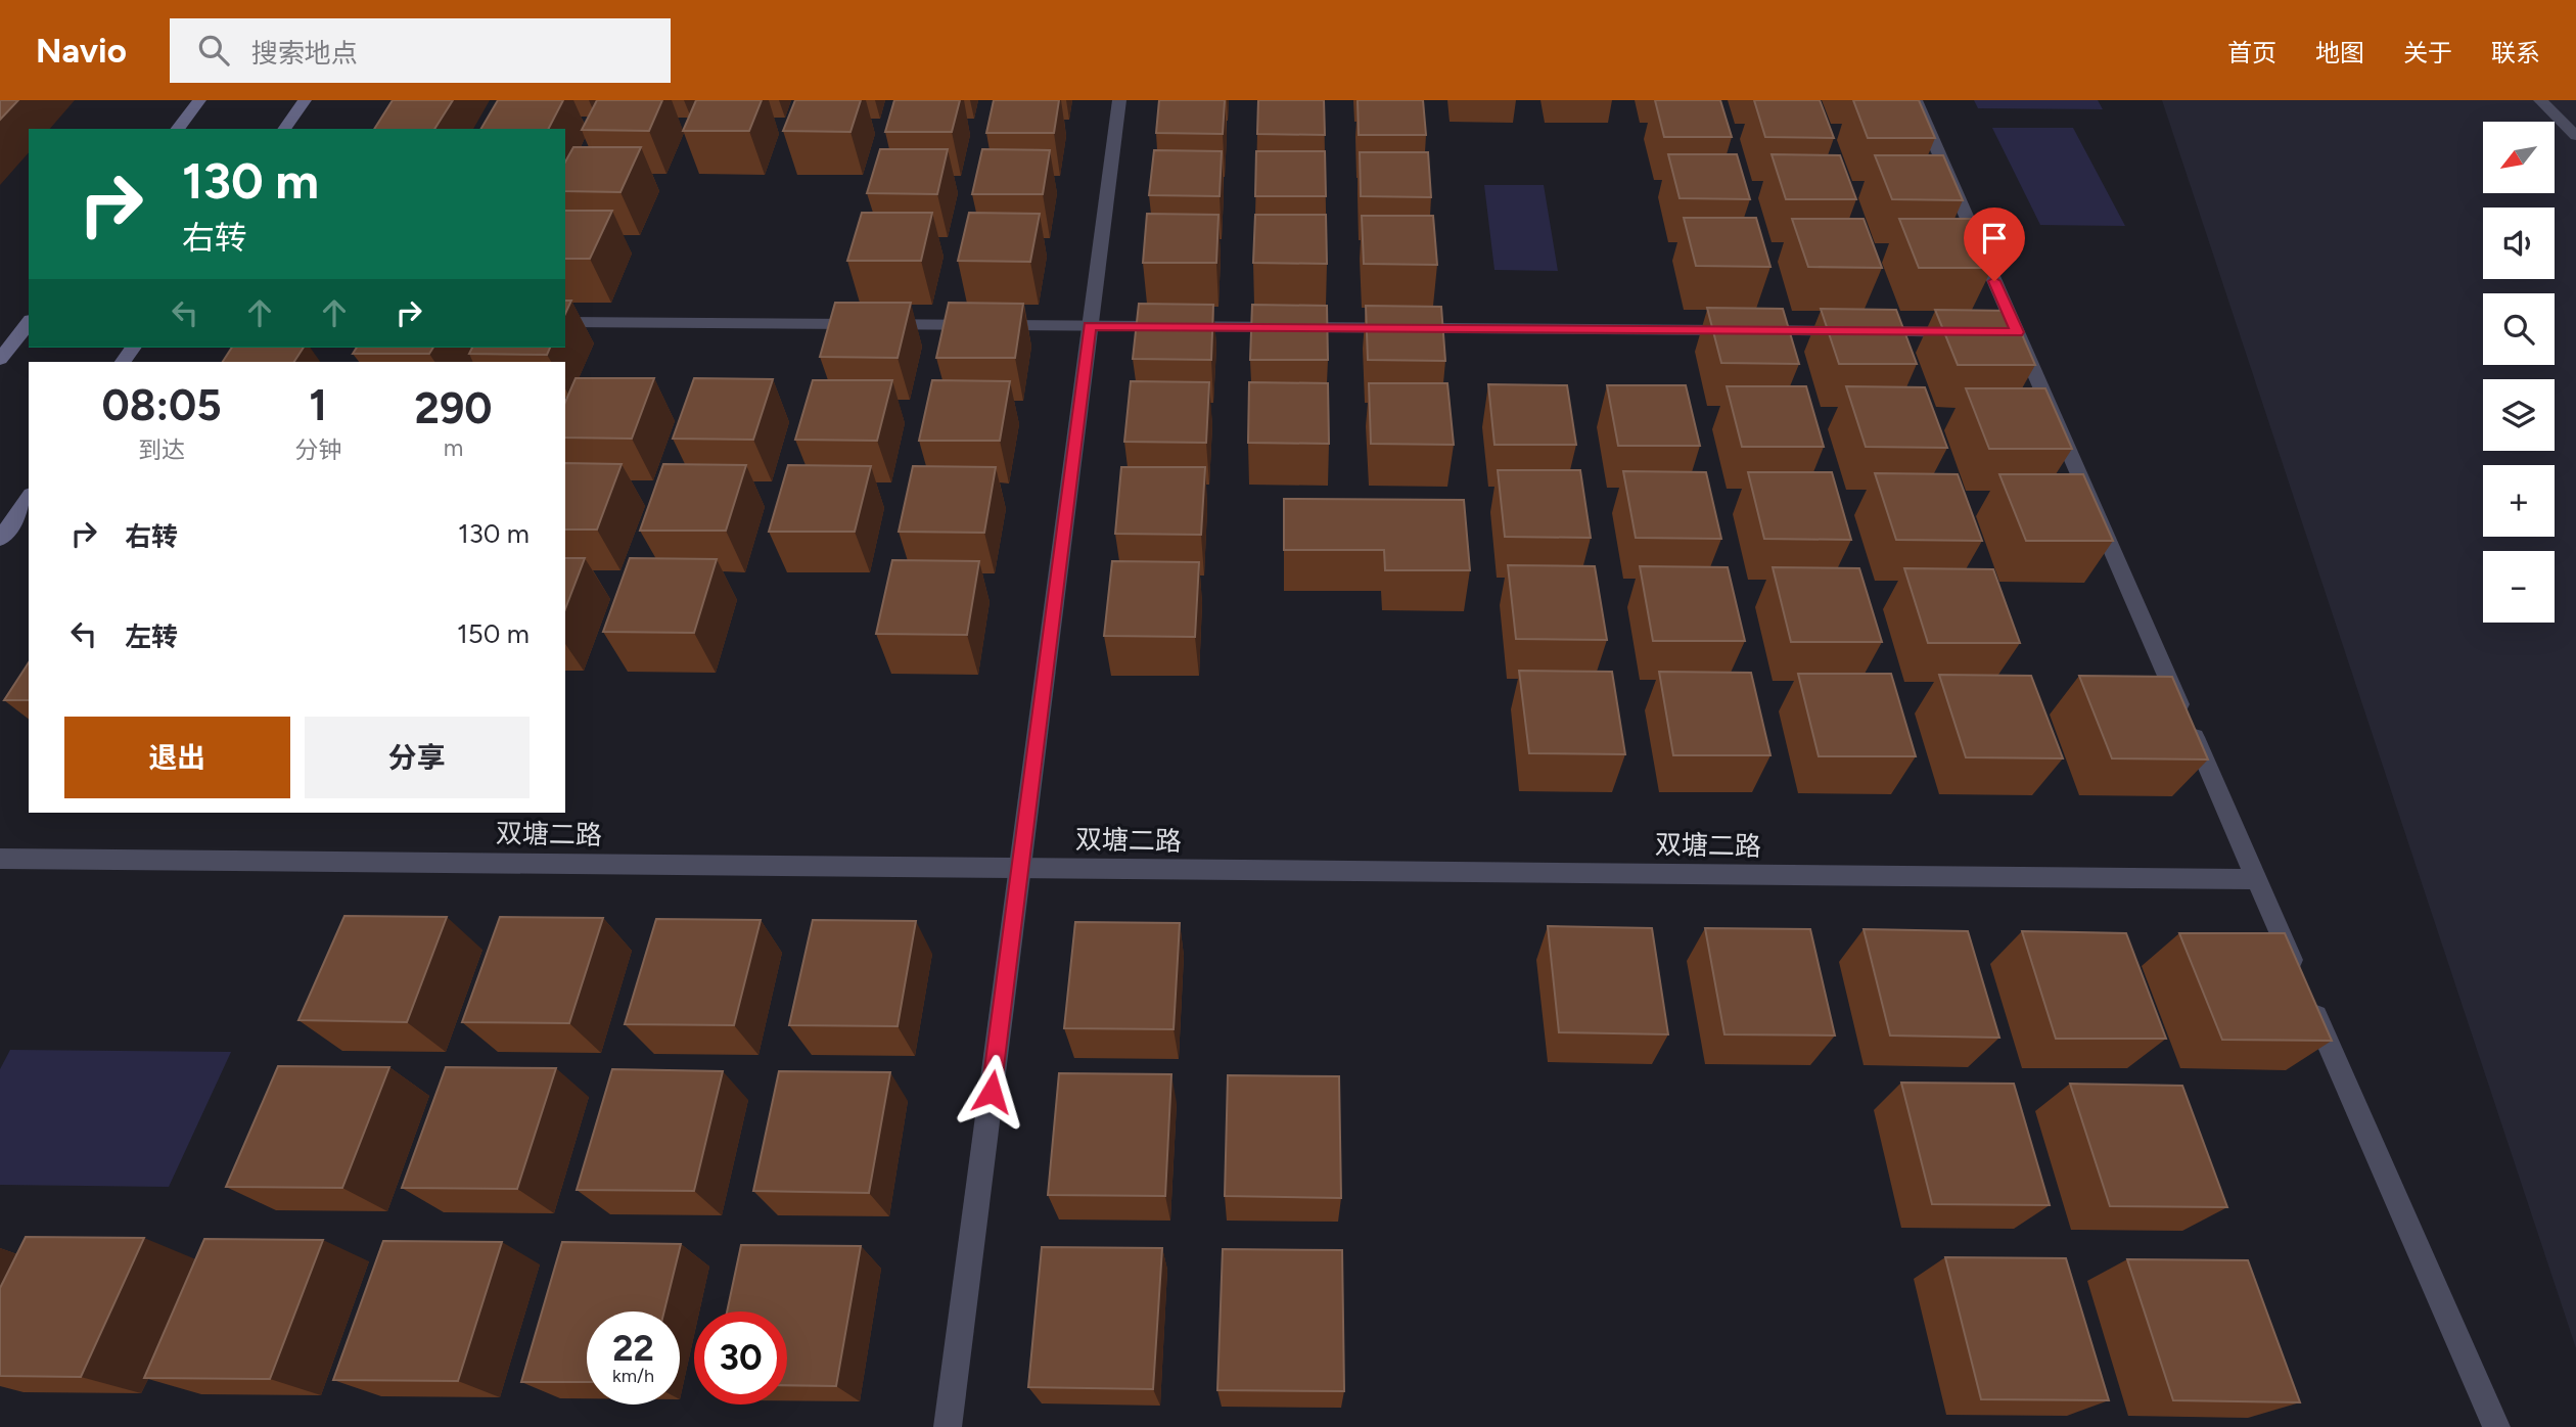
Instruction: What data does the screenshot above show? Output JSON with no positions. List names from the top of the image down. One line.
{"streets":{"street":["双塘二路"]},"north":"bottom left","page":{"header":"Navio","search":"搜索地点","nav":["首页","地图","关于","联系"],"map_buttons":["+","−"],"turn":["130 m","右转"],"eta":["08:05","到达","1","分钟","290","m"],"list":[{"name":"右转","value":"130 m"},{"name":"左转","value":"150 m"}],"buttons":["退出","分享"],"speed":"22 km/h","limit":"30"}}
